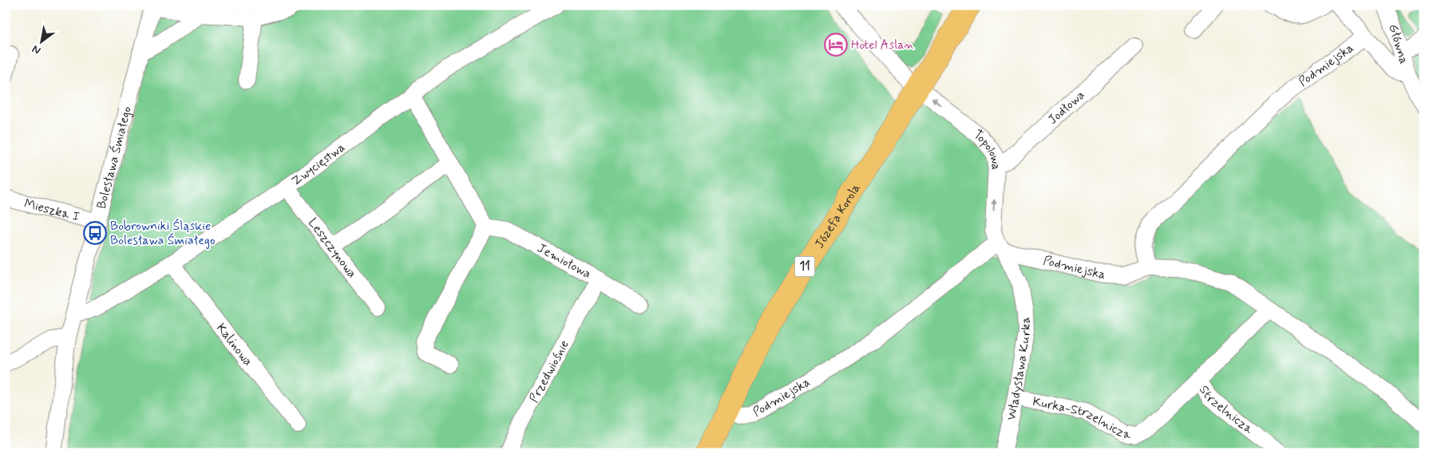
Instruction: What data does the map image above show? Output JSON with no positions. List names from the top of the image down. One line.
{"streets":{"highway":["Józefa Korola","11"],"street":["Główna","Podmiejska","Jodłowa","Topolowa","Bolesława Śmiałego","Zwycięstwa","Mieszka I","Leszczynowa","Jemiołowa","Kalinowa","Władysława Kurka","Przedwiośnie","Strzelnicza","Kurka-Strzelnicza"]},"crossings":[["Podmiejska","Topolowa"],["Podmiejska","Józefa Korola"],["Podmiejska","Władysława Kurka"],["Jodłowa","Topolowa"],["Topolowa","Józefa Korola"],["Topolowa","11"],["Topolowa","Władysława Kurka"],["Bolesława Śmiałego","Zwycięstwa"],["Bolesława Śmiałego","Mieszka I"],["Zwycięstwa","Leszczynowa"],["Zwycięstwa","Kalinowa"],["Józefa Korola","11"],["Jemiołowa","Przedwiośnie"],["Władysława Kurka","Kurka-Strzelnicza"],["Strzelnicza","Kurka-Strzelnicza"]],"one_way":["Topolowa"],"places":{"hotel":["Hotel Aslan"],"bus stop":["Bobrowniki Śląskie Bolesława Śmiałego"]},"north":"bottom left"}
